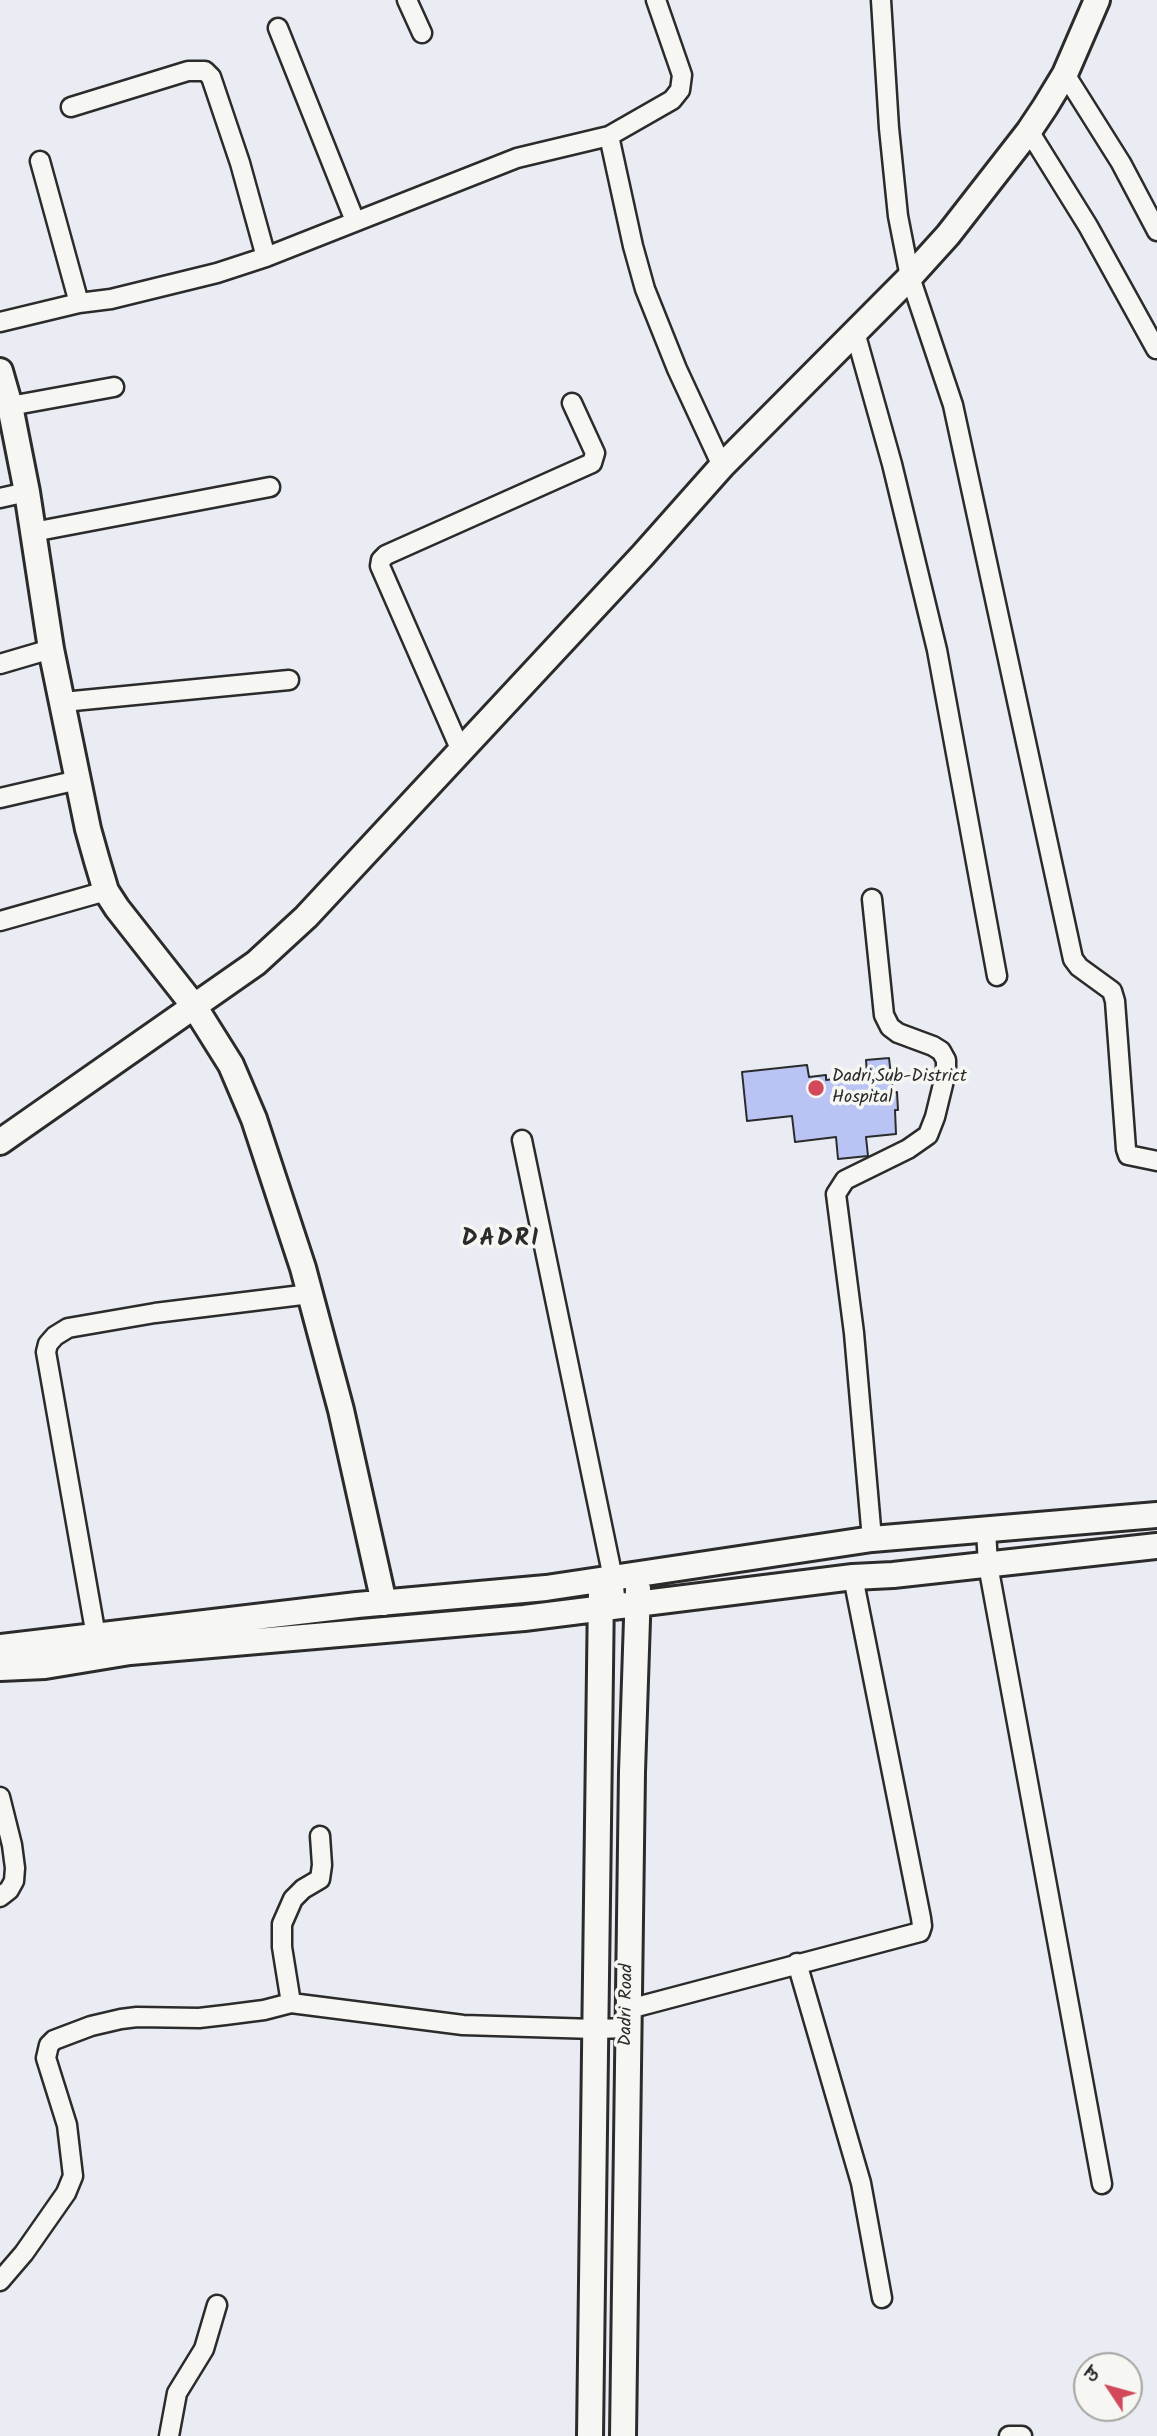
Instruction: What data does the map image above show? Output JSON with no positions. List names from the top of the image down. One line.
{"streets":{"street":["Dadri Road"]},"districts":["DADRI"],"places":["Dadri,Sub-District Hospital"],"north":"top left"}
